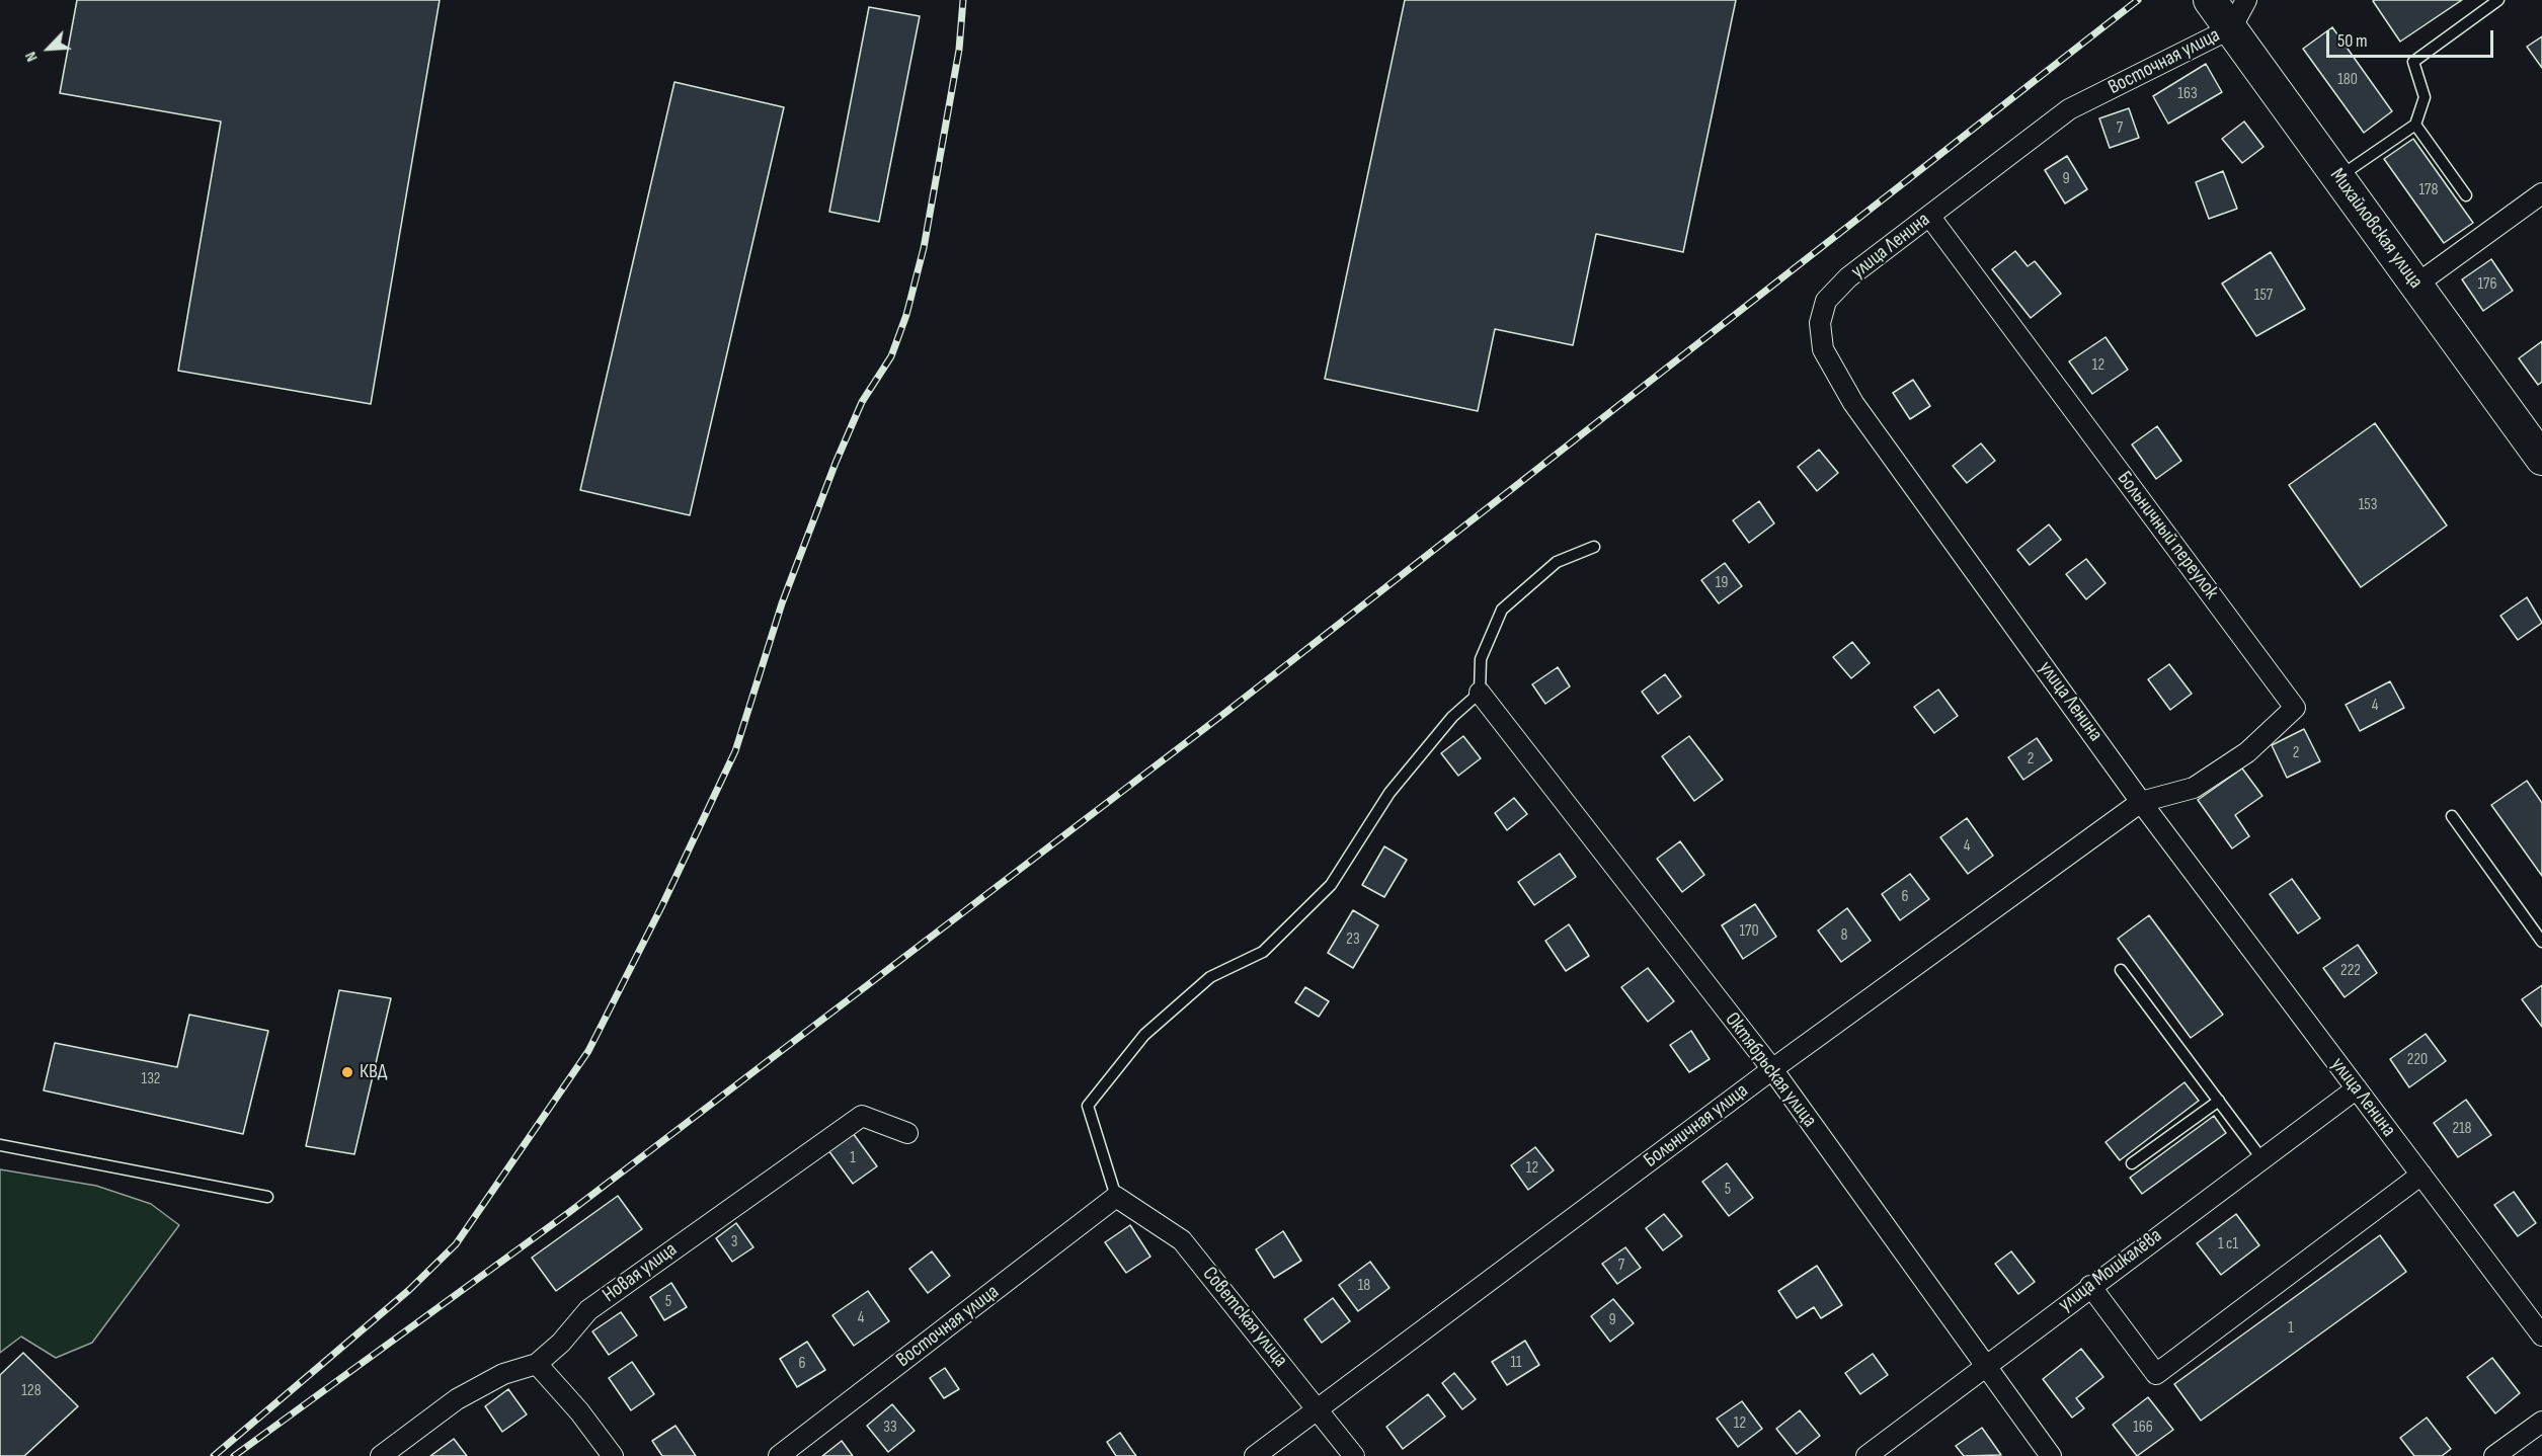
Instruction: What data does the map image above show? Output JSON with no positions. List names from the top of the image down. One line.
{"streets":{"main road":["Михайловская улица"],"street":["Восточная улица","улица Ленина","Больничный переулок","Октябрьская улица","Больничная улица","улица Мошкалёва","Новая улица","Советская улица"]},"crossings":[["Восточная улица","Михайловская улица"],["Восточная улица","улица Ленина"],["Восточная улица","Советская улица"],["улица Ленина","Больничный переулок"],["улица Ленина","Больничная улица"],["улица Ленина","улица Мошкалёва"],["Больничный переулок","Больничная улица"],["Октябрьская улица","Больничная улица"],["Октябрьская улица","улица Мошкалёва"],["Больничная улица","Советская улица"]],"places":["КВД"],"house_numbers":["180","163","7","9","178","176","157","12","153","19","4","2","2","4","6","170","8","23","222","220","132","218","1","12","5","3","1 с1","7","18","5","4","9","1","11","6","128","12","33","166"],"scale_bar":"50 m","north":"bottom left"}
